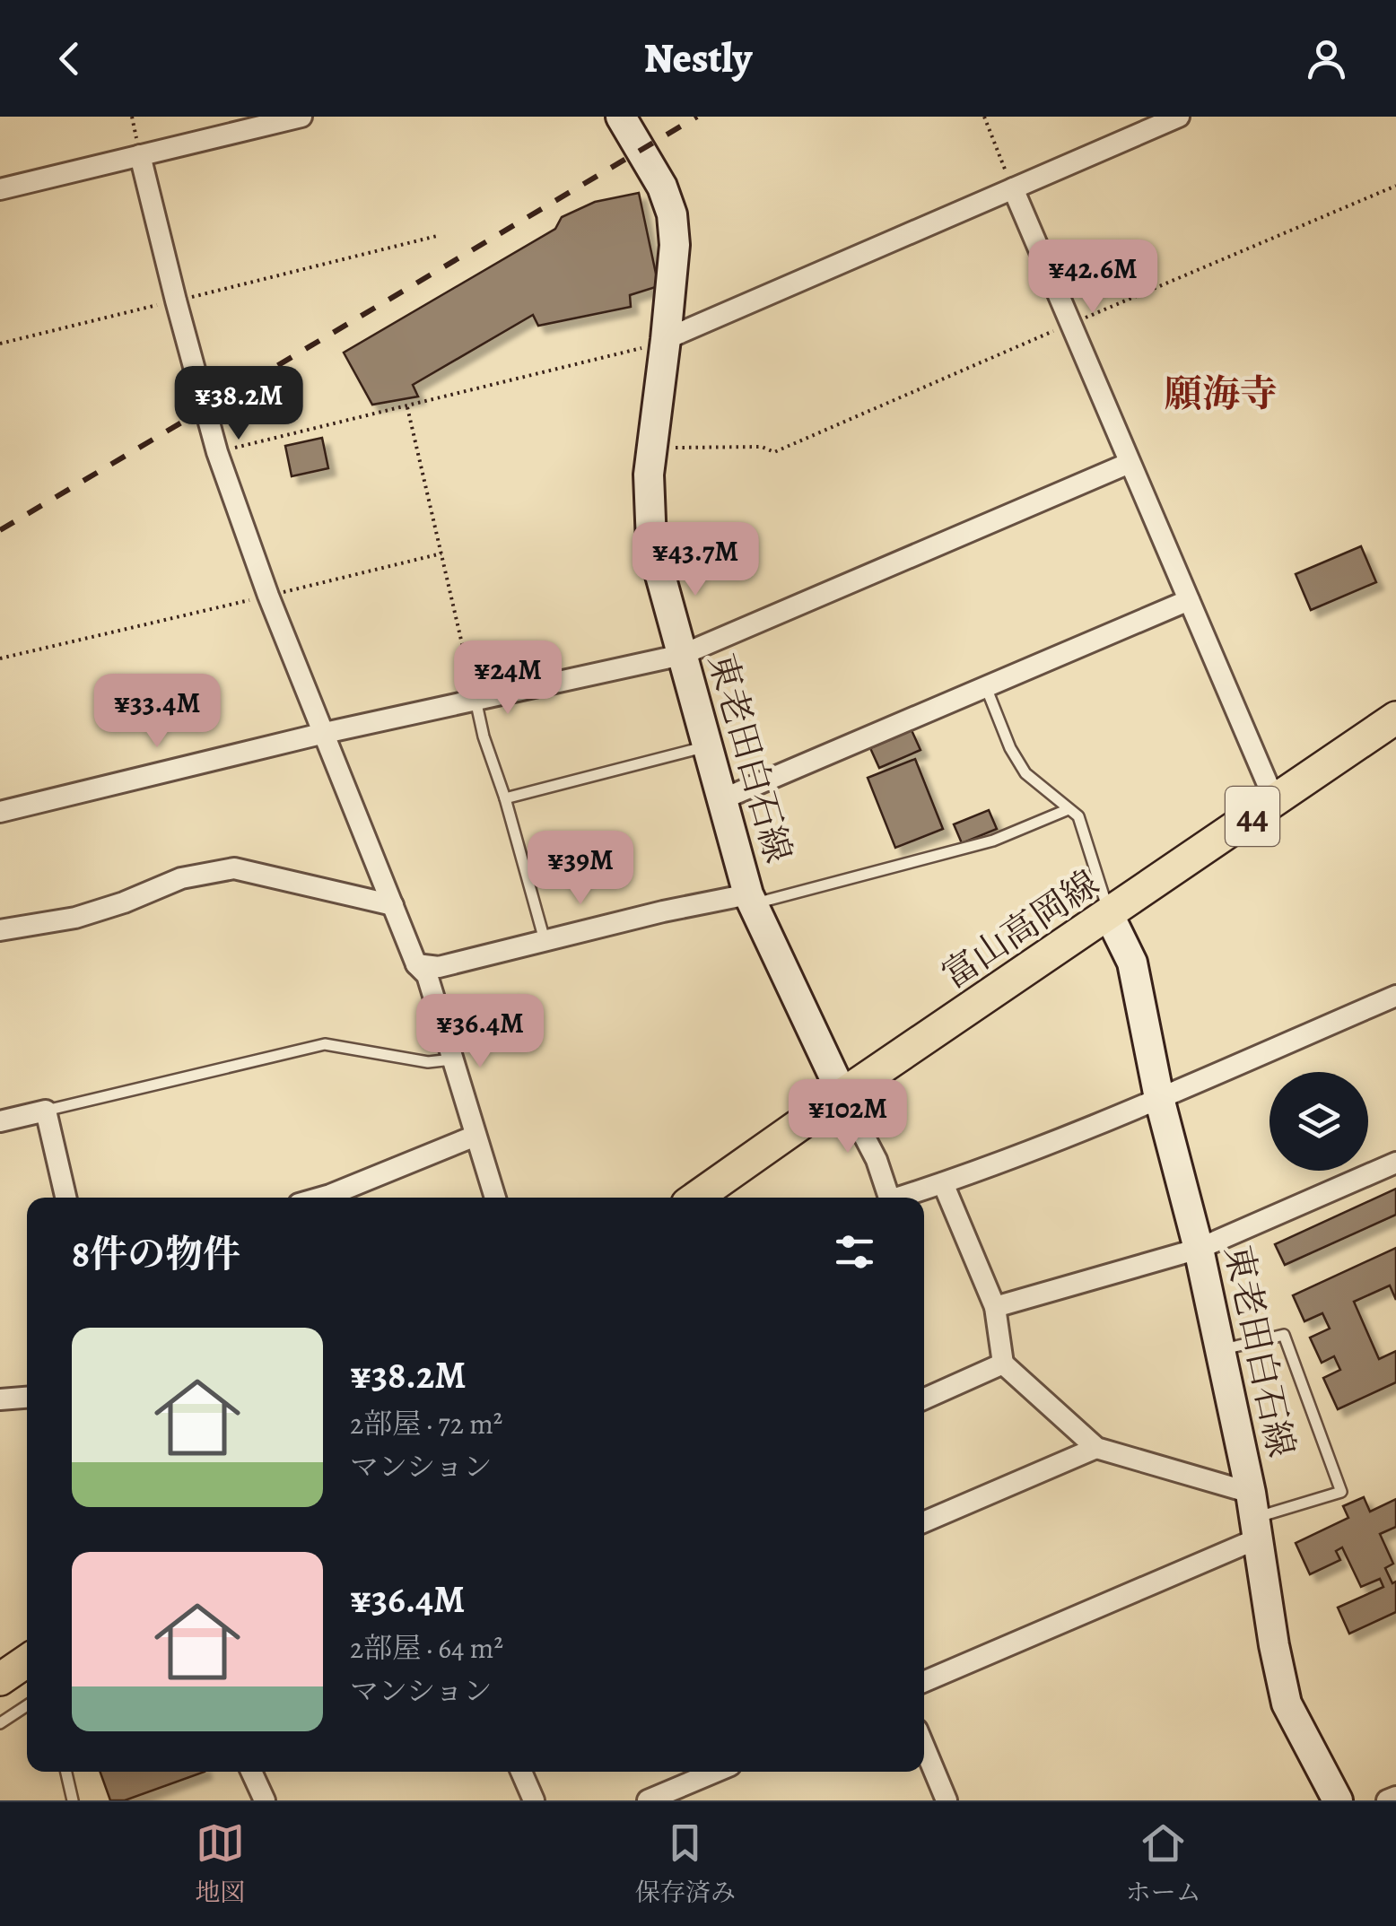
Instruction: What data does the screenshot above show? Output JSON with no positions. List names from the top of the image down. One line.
{"streets":{"main road":["東老田白石線","44","富山高岡線"]},"crossings":[["東老田白石線","富山高岡線"]],"districts":["願海寺"],"page":{"header":"Nestly","price":["¥42.6M","¥38.2M","¥43.7M","¥24M","¥33.4M","¥39M","¥36.4M","¥102M"],"heading":"8件の物件","list":[{"name":"¥38.2M","note":"2部屋 · 72 m² · マンション"},{"name":"¥36.4M","note":"2部屋 · 64 m² · マンション"}],"tabs":["地図","保存済み","ホーム"]}}
